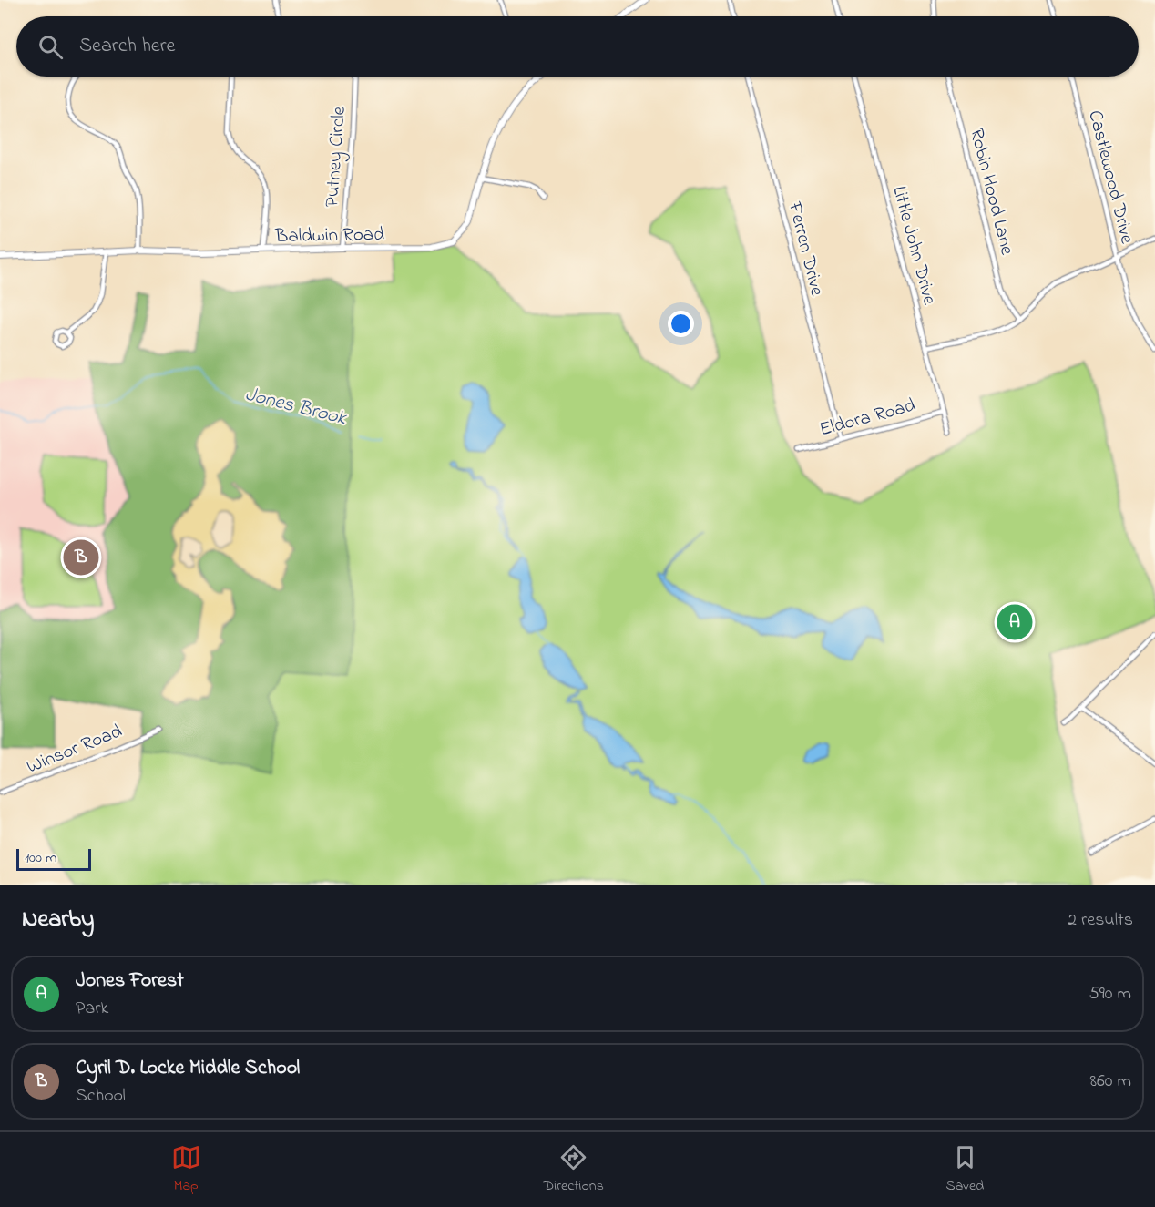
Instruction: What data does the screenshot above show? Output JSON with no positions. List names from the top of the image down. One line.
{"streets":{"street":["Putney Circle","Castlewood Drive","Robin Hood Lane","Baldwin Road","Little John Drive","Ferren Drive","Eldora Road","Winsor Road"]},"crossings":[["Putney Circle","Baldwin Road"],["Little John Drive","Eldora Road"],["Ferren Drive","Eldora Road"]],"water":["Jones Brook"],"scale_bar":"100 m","page":{"search":"Search here","pins":["B","A"],"scale":"100 m","heading":["Nearby","2 results"],"list":[{"mark":"A","name":"Jones Forest","note":"Park","value":"590 m"},{"mark":"B","name":"Cyril D. Locke Middle School","note":"School","value":"860 m"}],"nav":["Map","Directions","Saved"]}}
